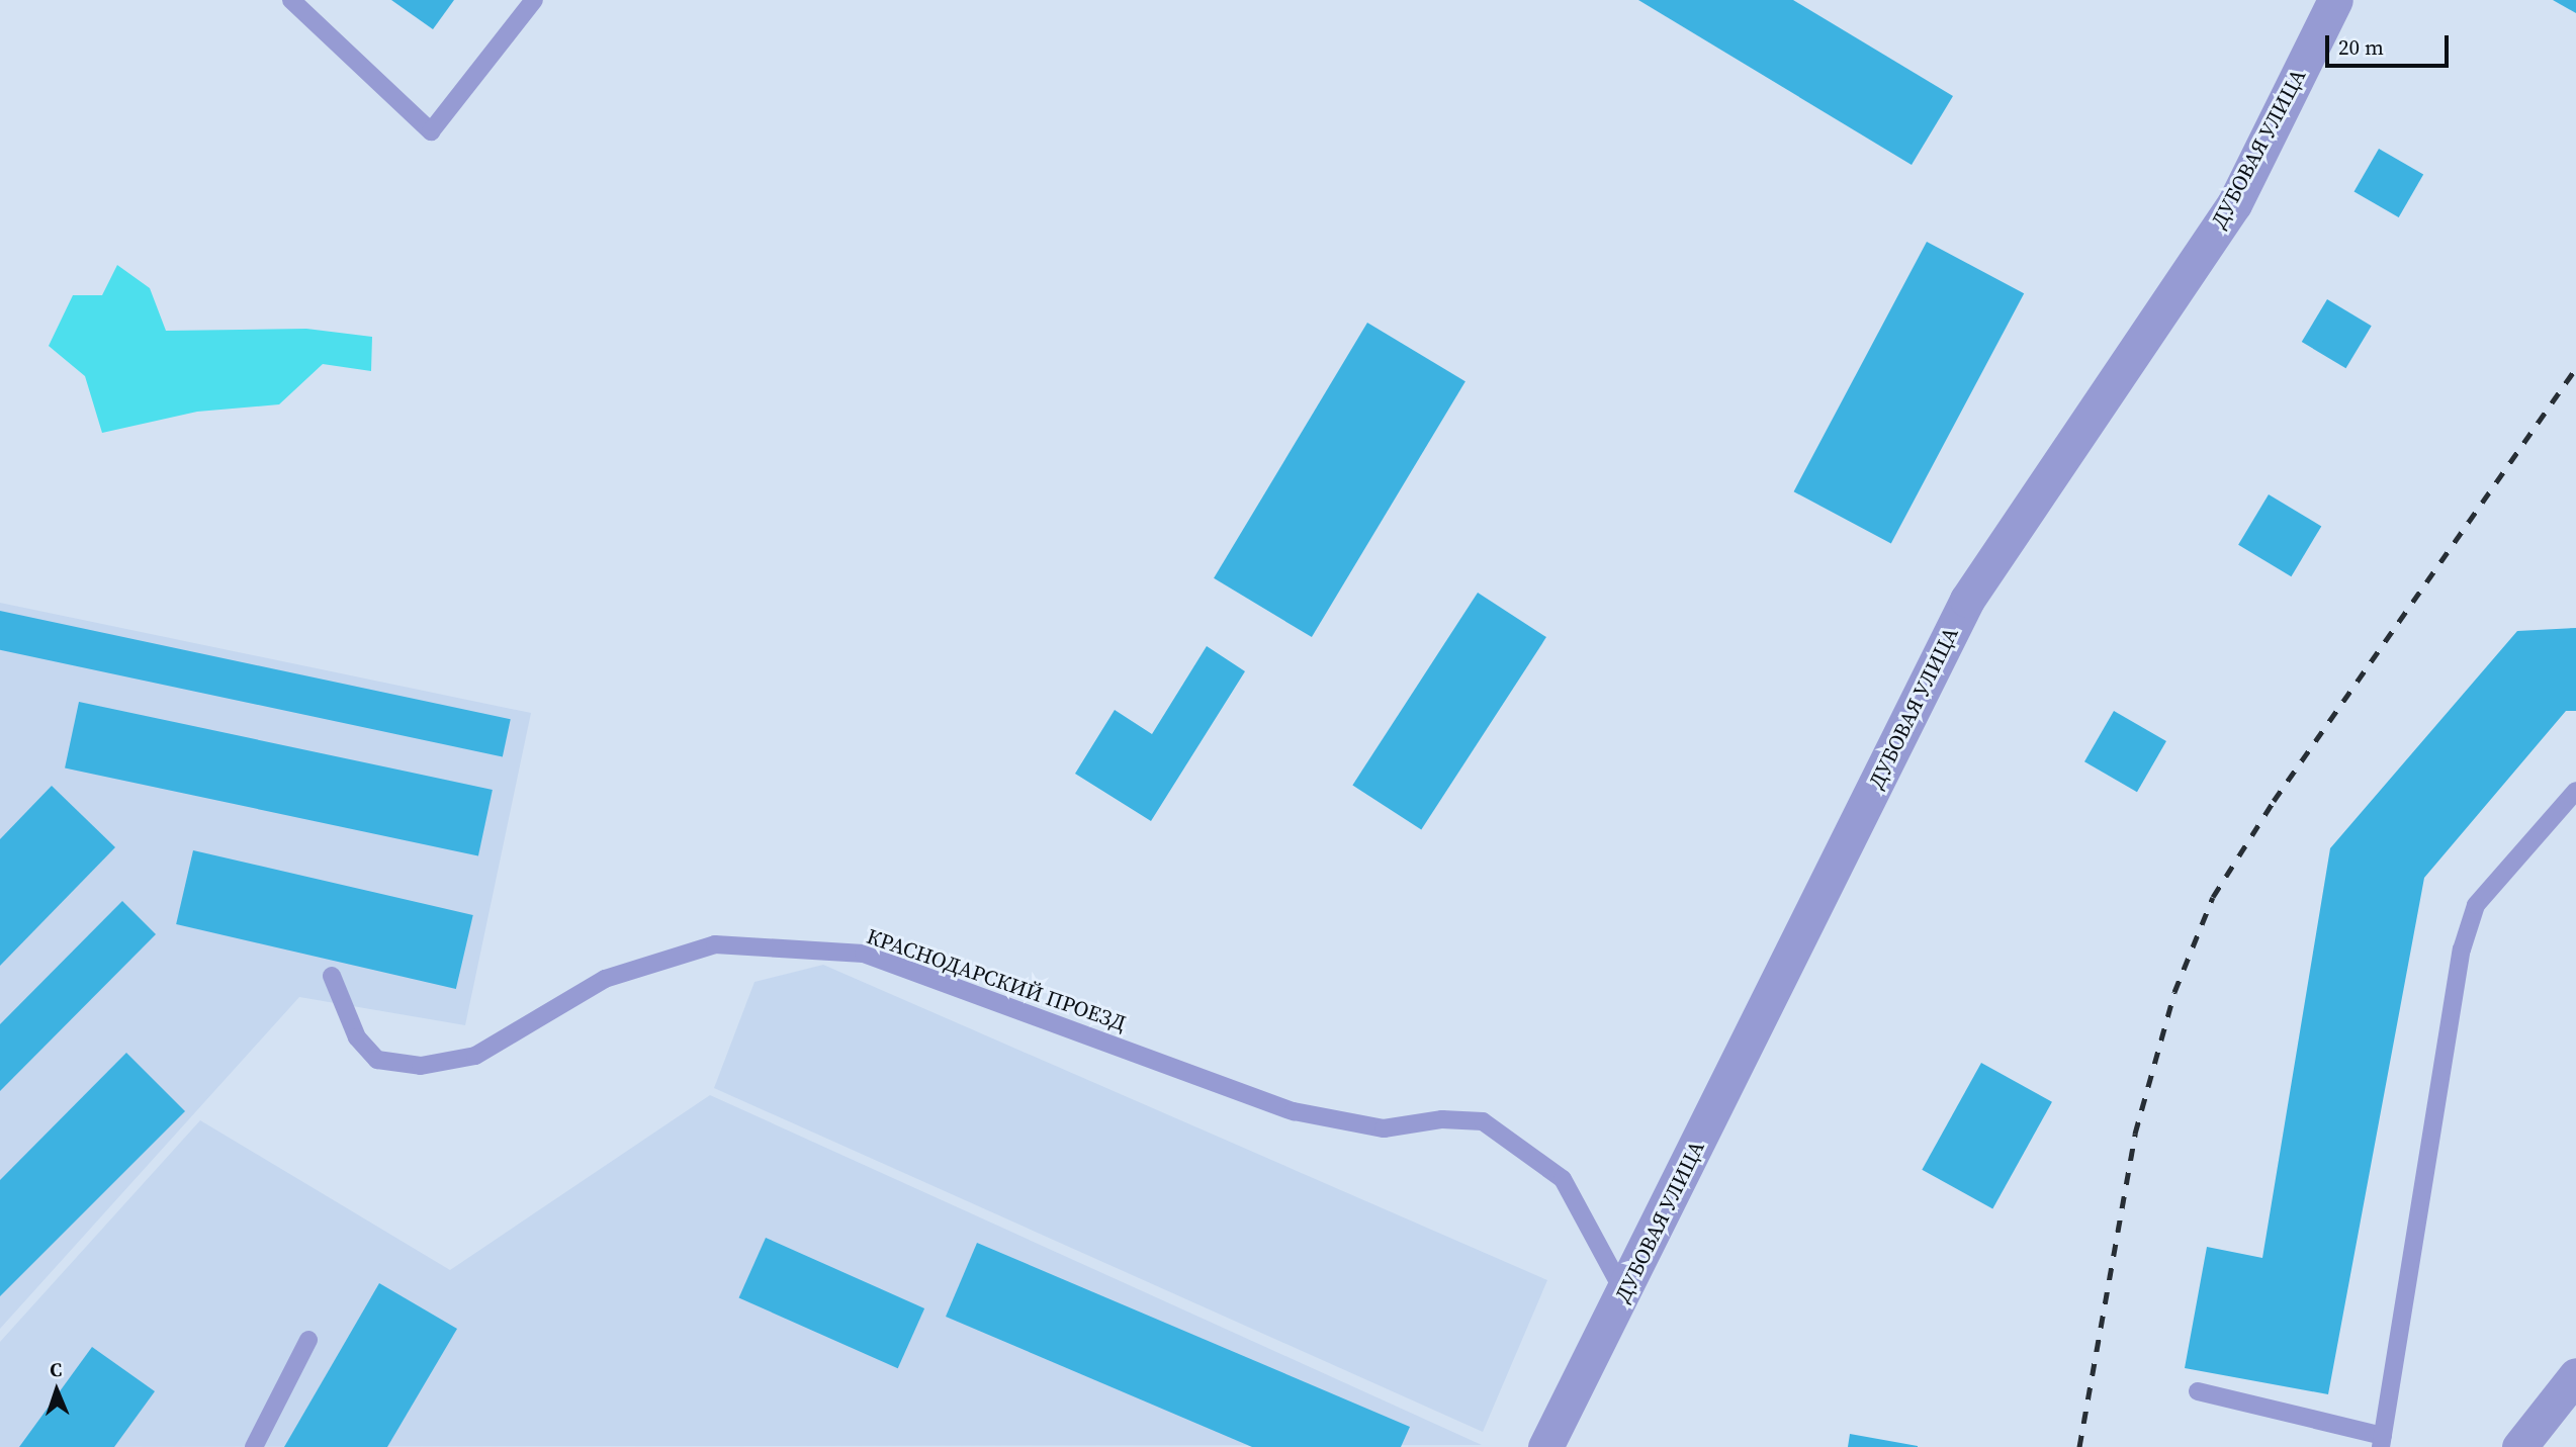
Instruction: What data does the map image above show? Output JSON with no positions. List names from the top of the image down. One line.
{"streets":{"street":["ДУБОВАЯ УЛИЦА"],"lane":["КРАСНОДАРСКИЙ ПРОЕЗД"]},"crossings":[["ДУБОВАЯ УЛИЦА","КРАСНОДАРСКИЙ ПРОЕЗД"]],"scale_bar":"20 m","north":"top"}
